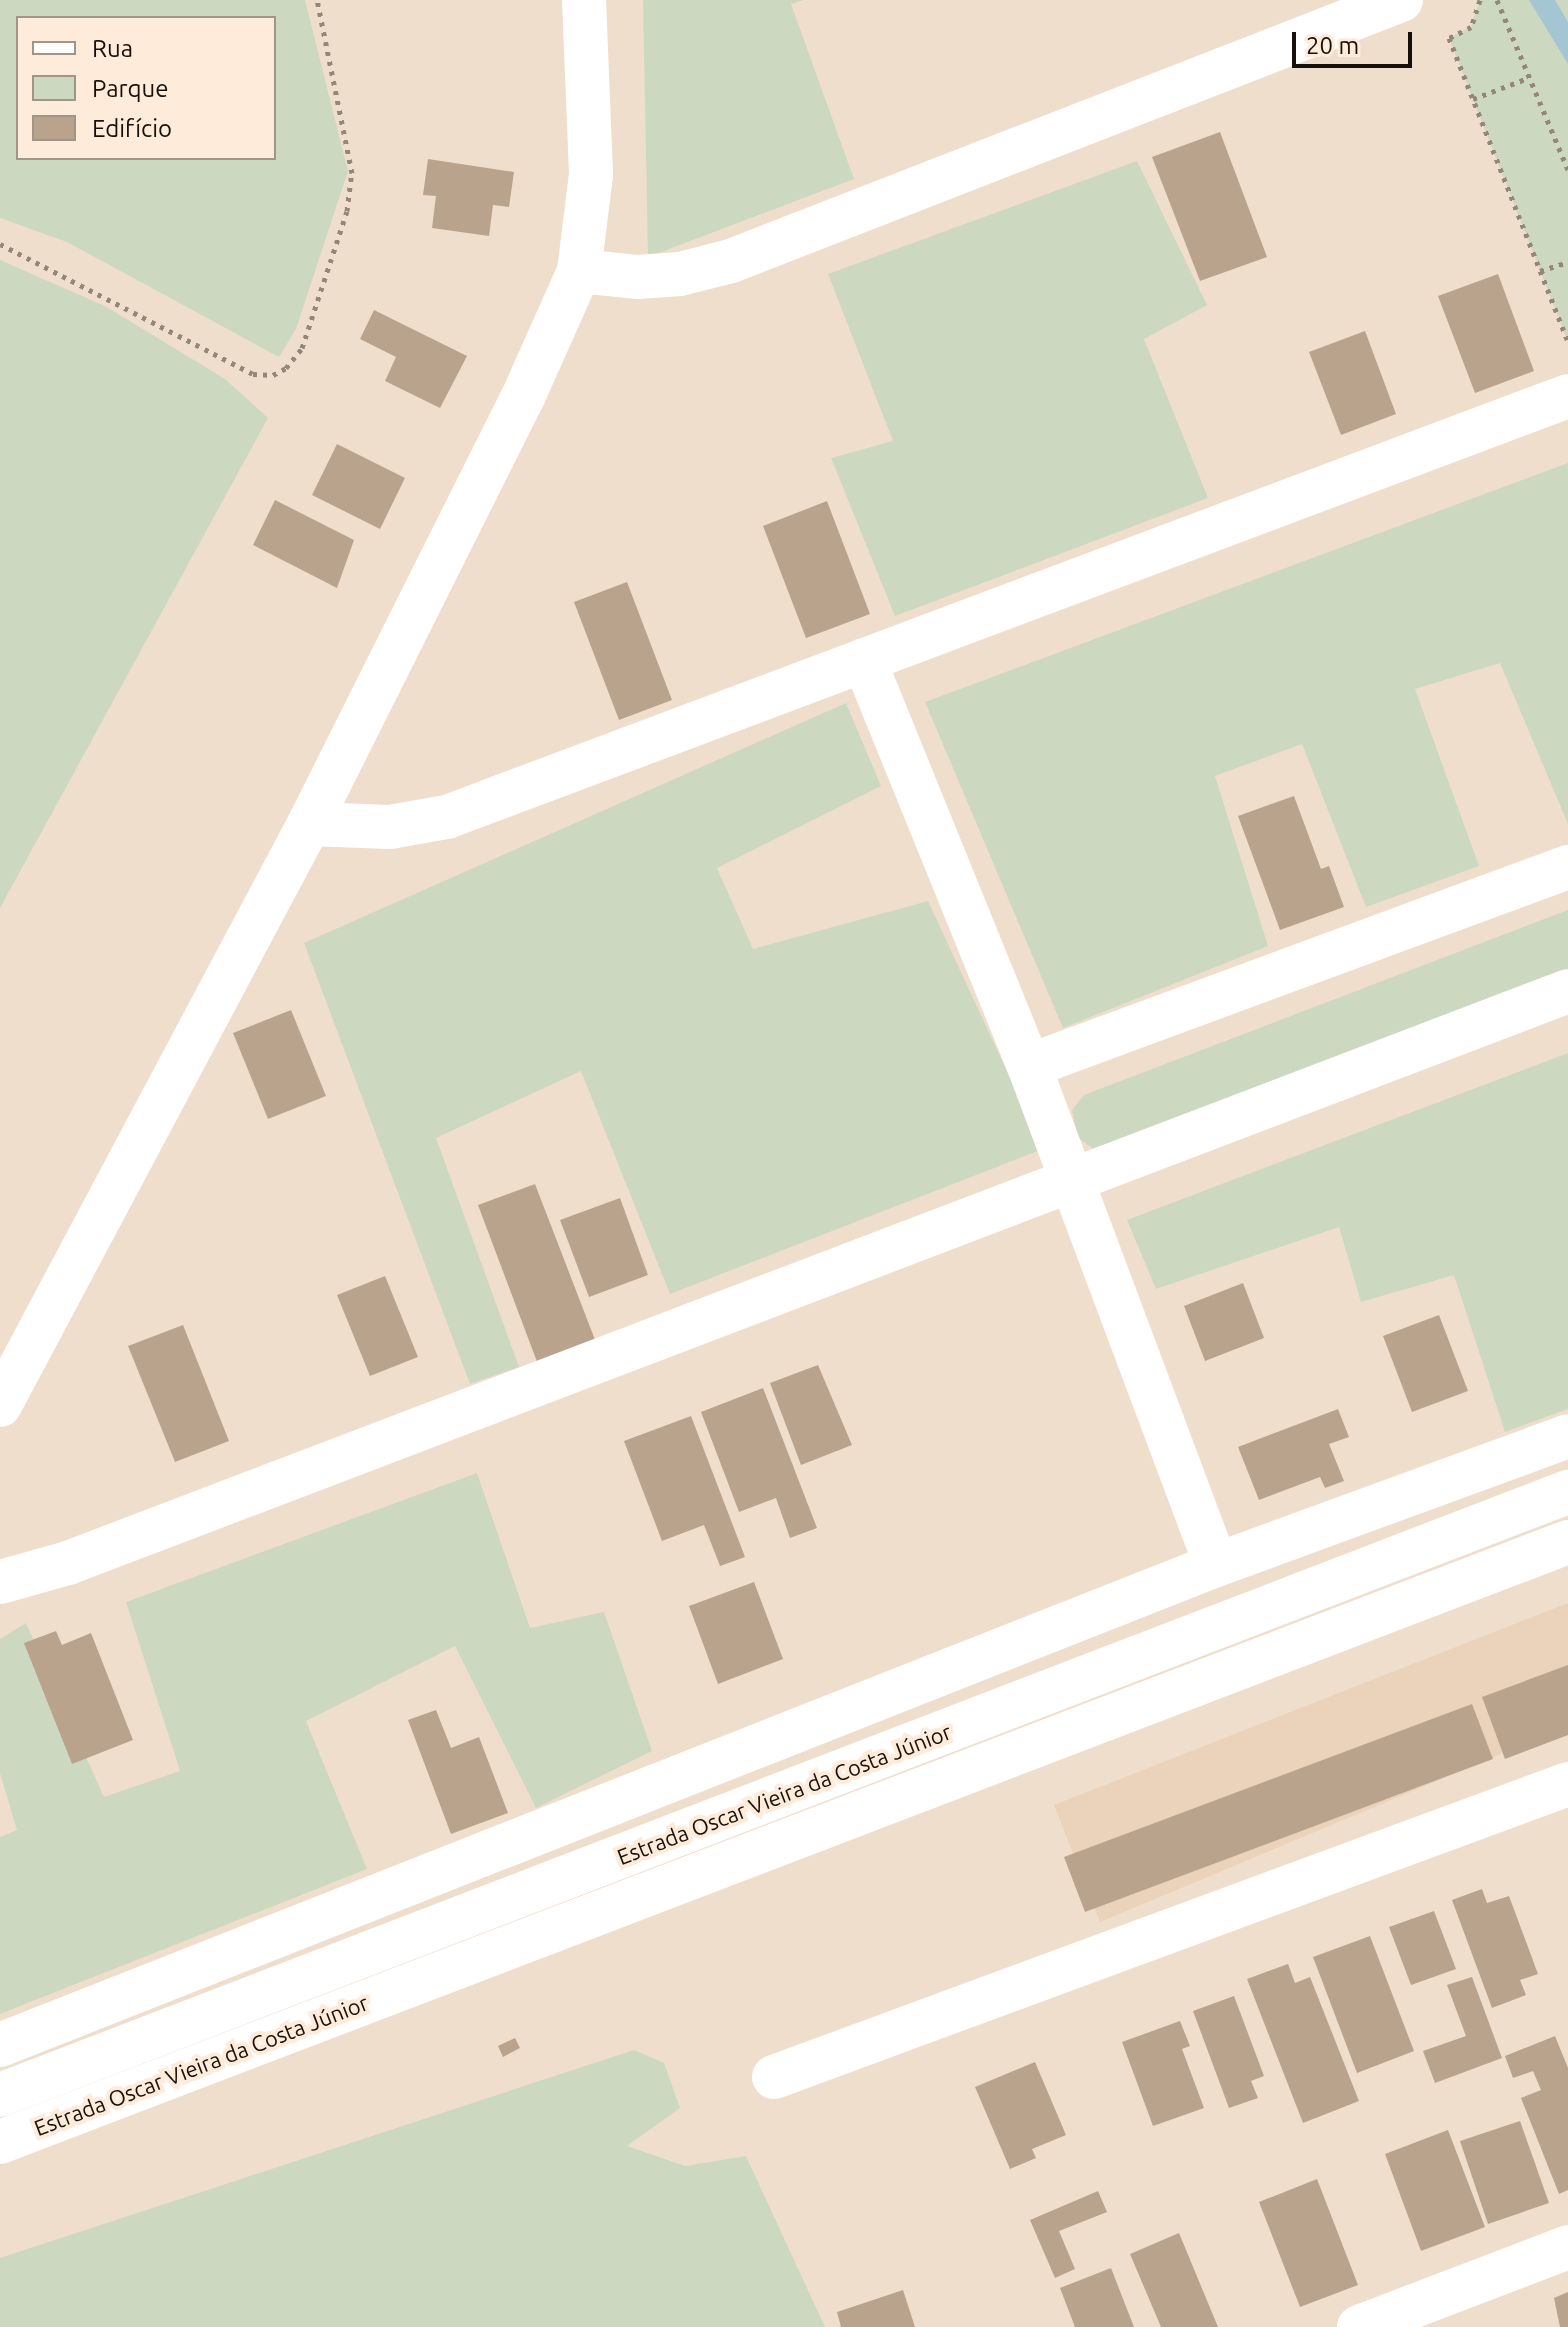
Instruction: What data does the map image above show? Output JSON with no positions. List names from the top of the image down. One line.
{"streets":{"street":["Estrada Oscar Vieira da Costa Júnior"]},"legend":["Rua","Parque","Edifício"],"scale_bar":"20 m"}
